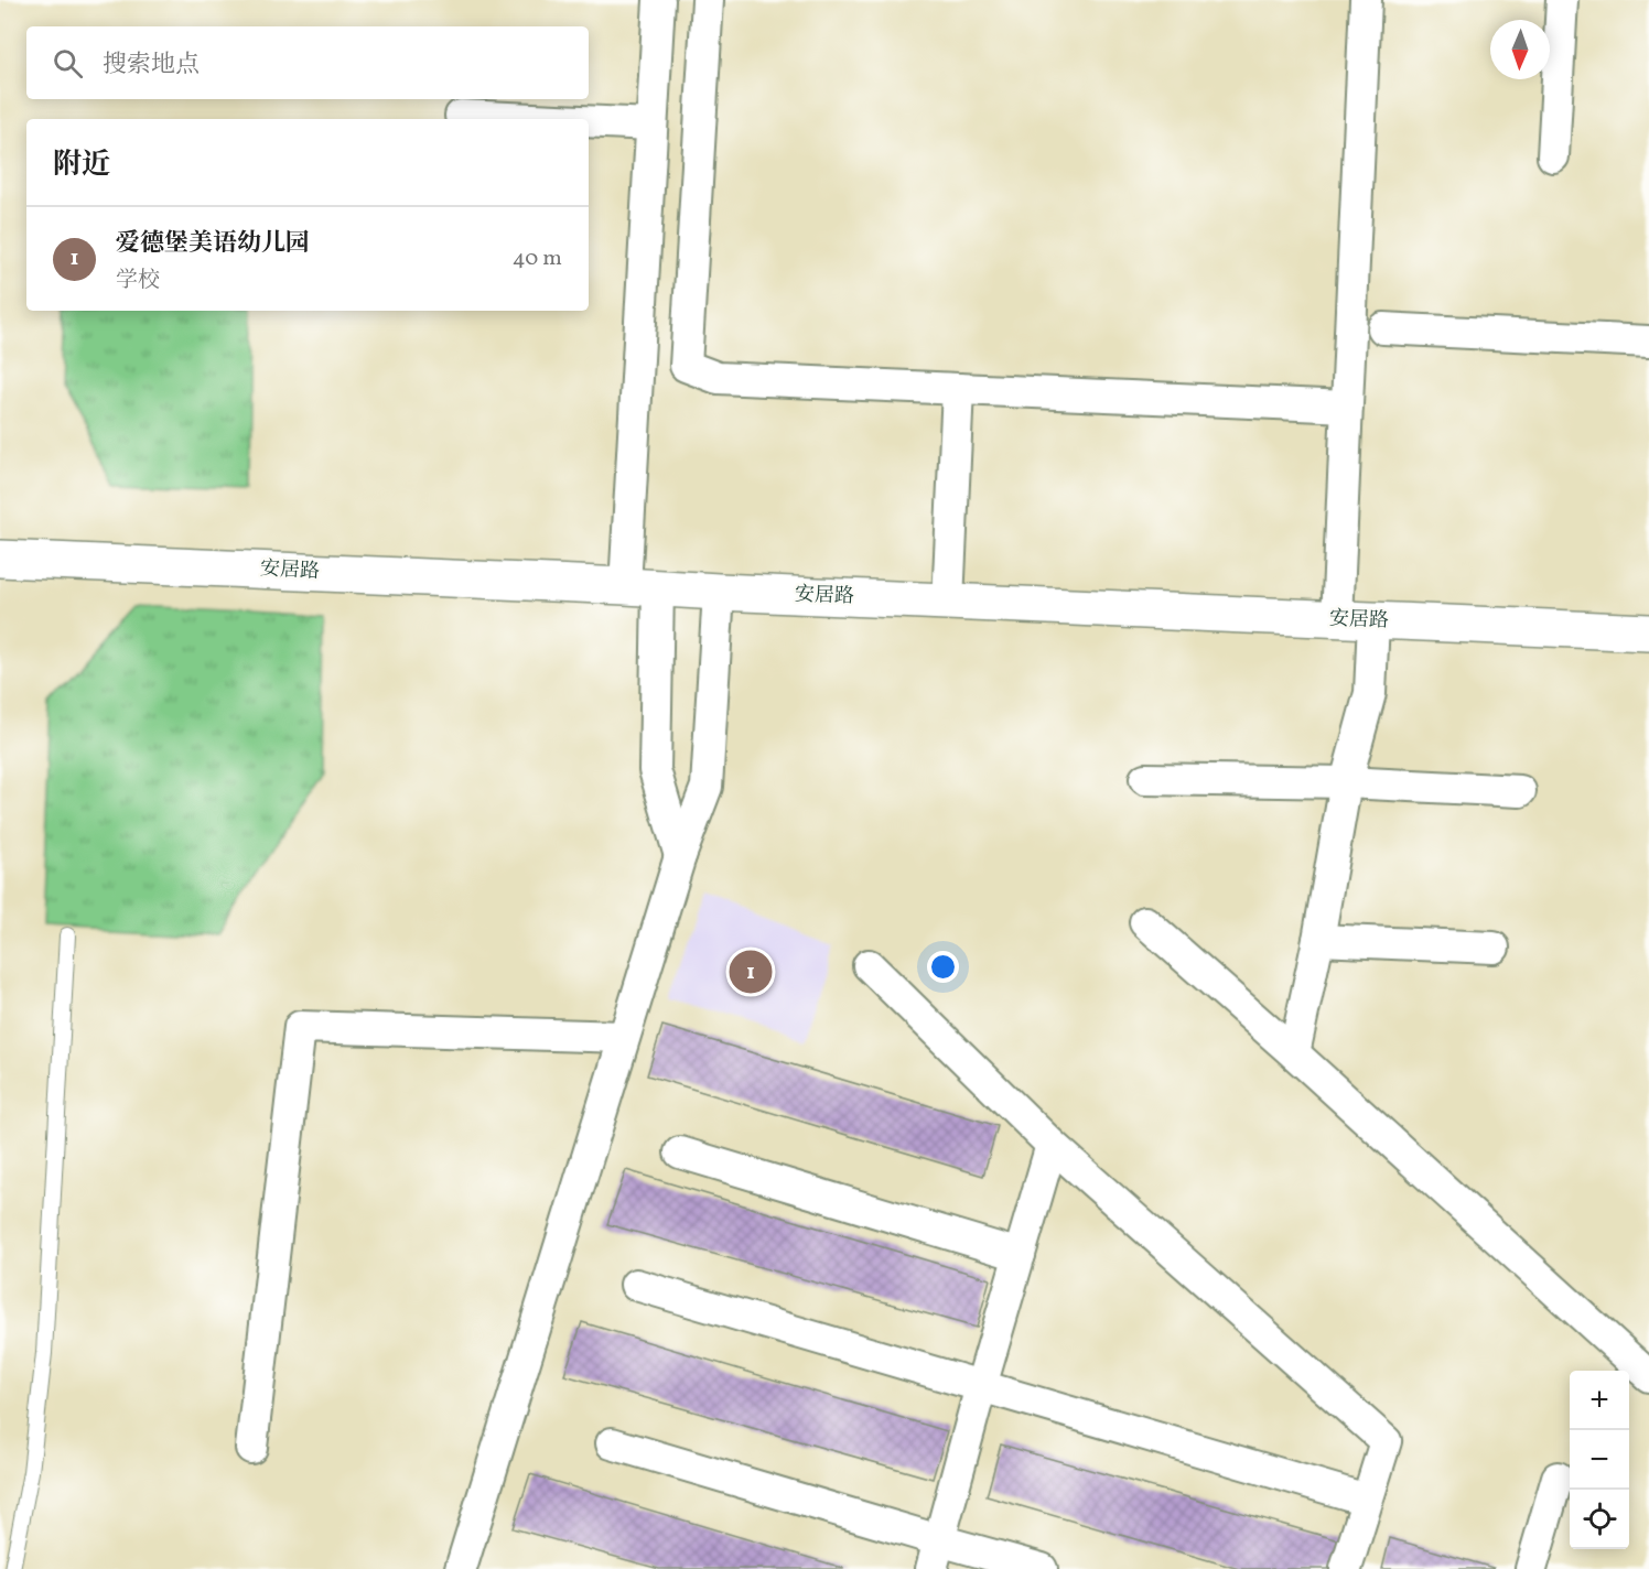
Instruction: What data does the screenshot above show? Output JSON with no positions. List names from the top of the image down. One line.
{"streets":{"street":["安居路"]},"north":"bottom","page":{"search":"搜索地点","heading":"附近","list":[{"mark":"1","name":"爱德堡美语幼儿园","note":"学校","value":"40 m"}],"pins":"1","map_buttons":["+","−"]}}
